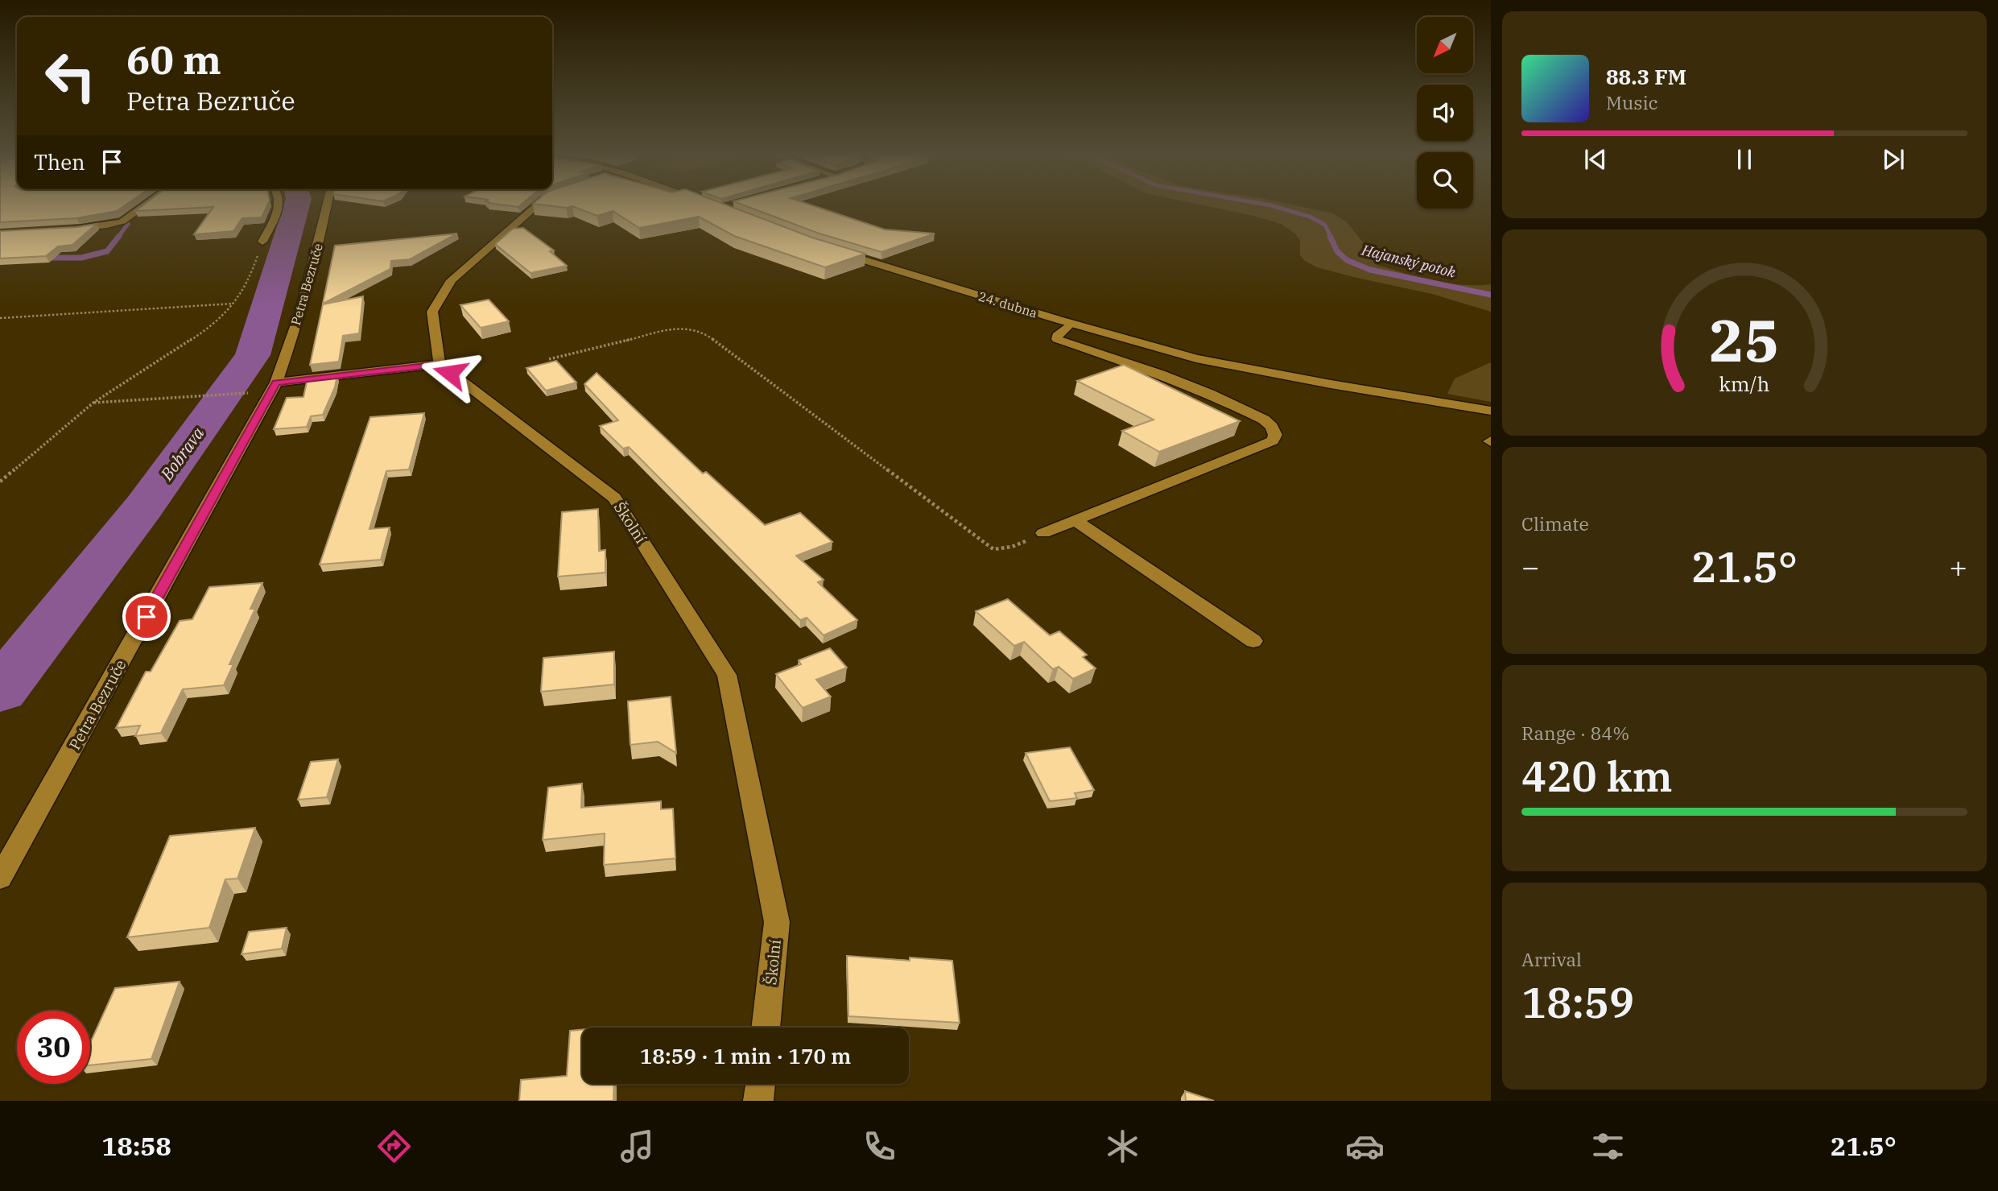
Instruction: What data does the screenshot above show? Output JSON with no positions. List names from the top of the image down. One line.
{"streets":{"street":["Petra Bezruče","24. dubna","Školní"]},"water":["Hajanský potok","Bobrava"],"north":"bottom left","page":{"turn":["60 m","Petra Bezruče"],"song":["88.3 FM","Music"],"then":"Then","tile":["Climate",["Range · 84%","420 km"],["Arrival","18:59"]],"heat":["−","21.5°","+"],"limit":"30","trip":"18:59 · 1 min · 170 m","tabs":["18:58","21.5°"],"gauge":["25","km/h"]}}
